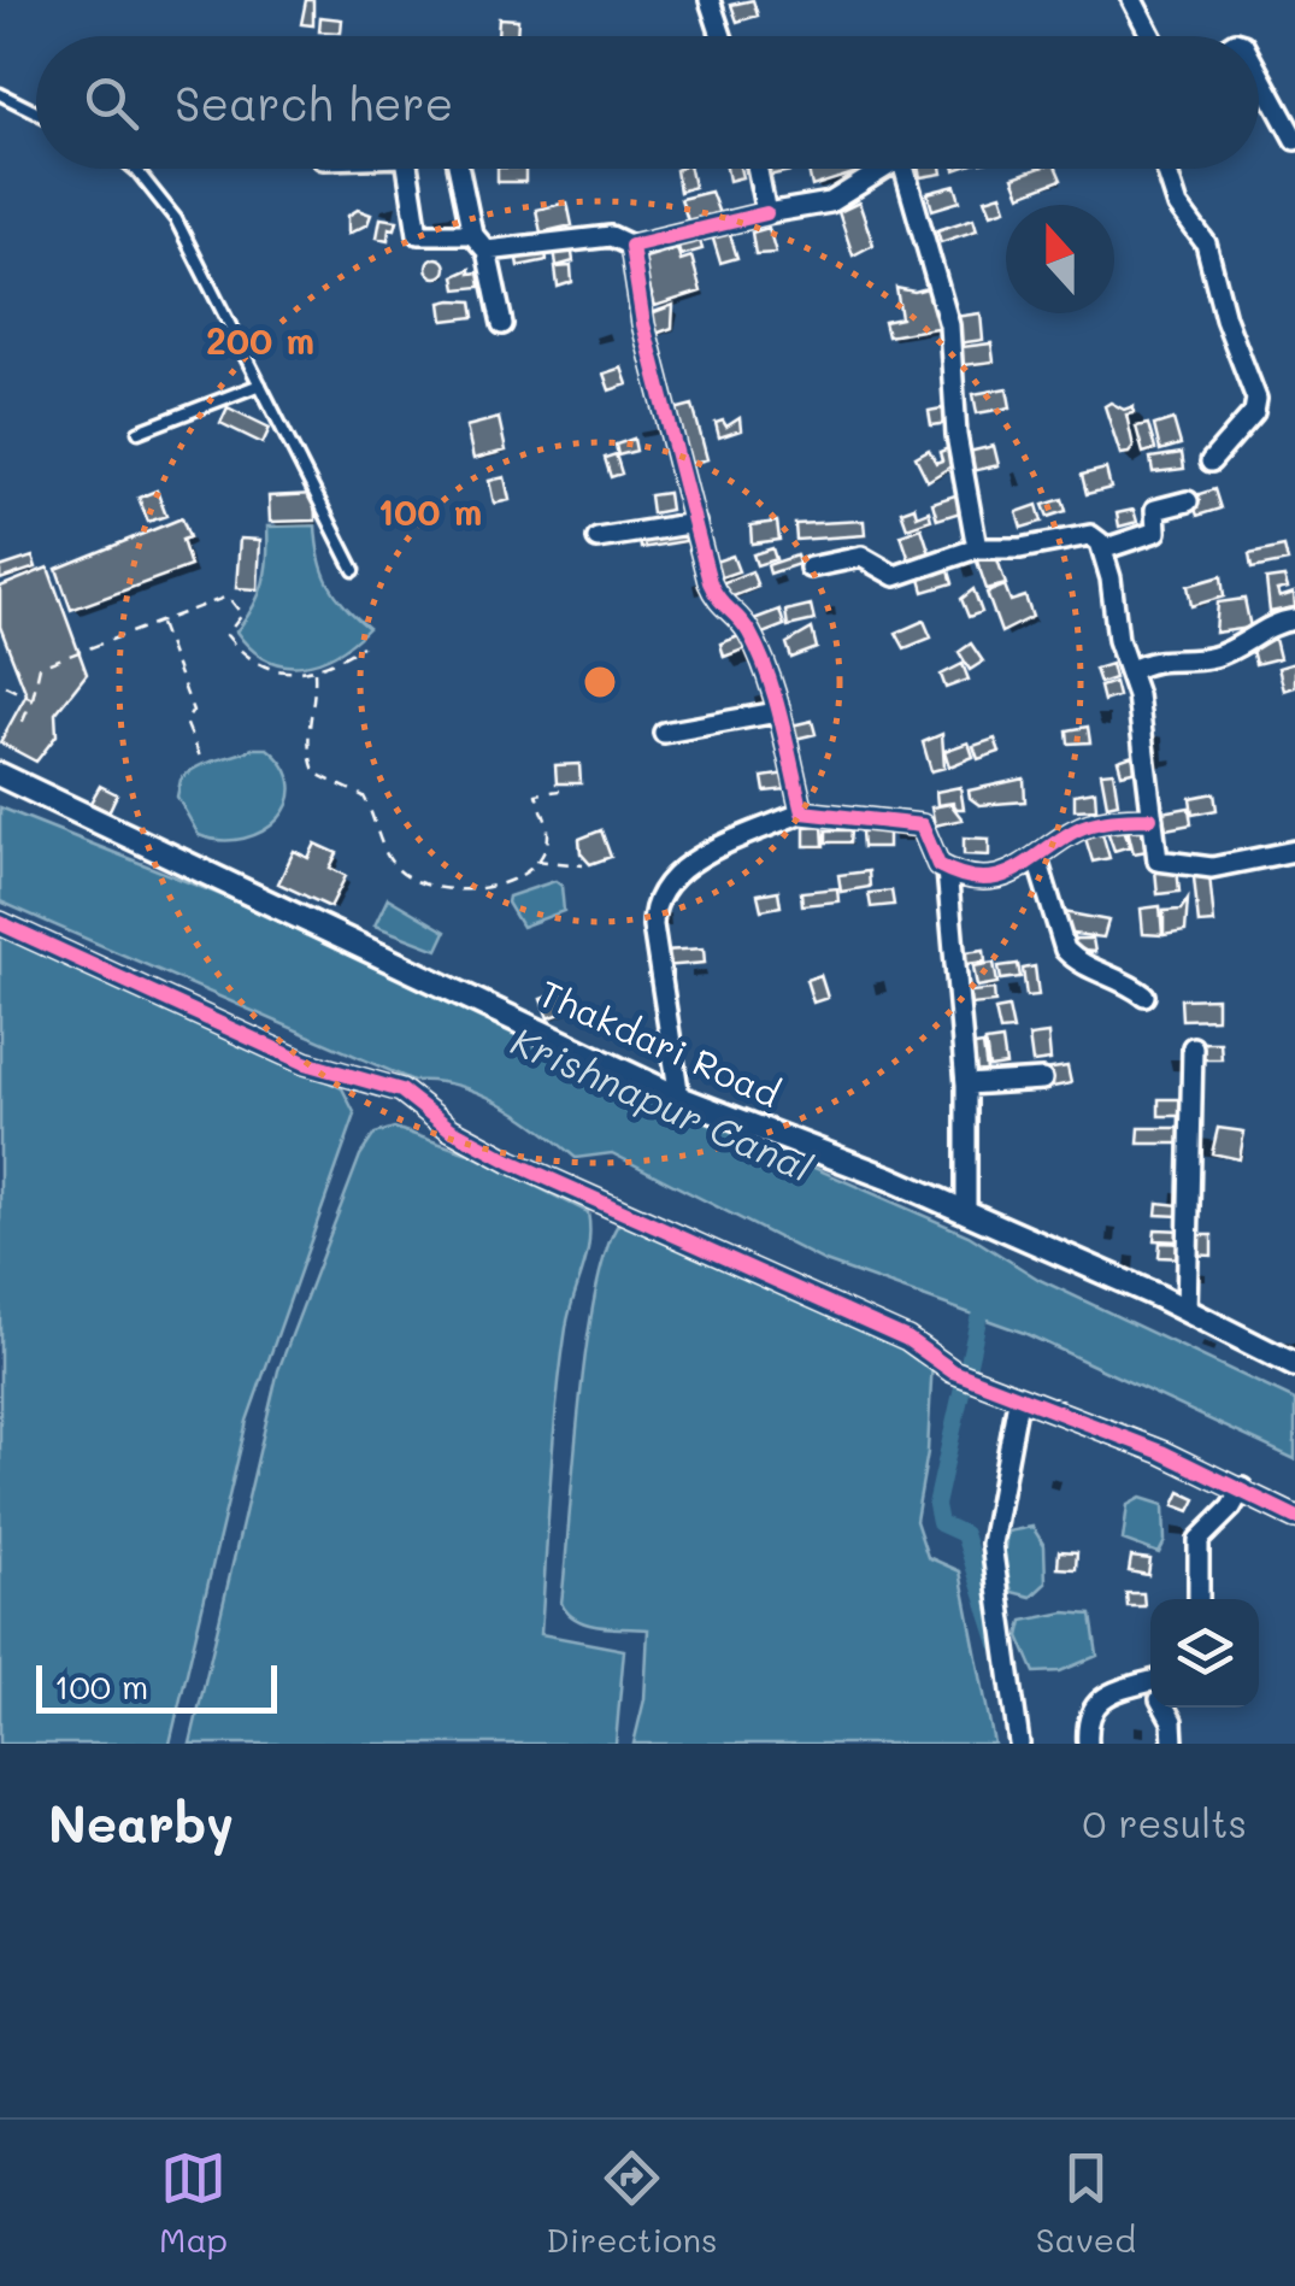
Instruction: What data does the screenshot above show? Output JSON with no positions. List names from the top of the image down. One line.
{"streets":{"street":["Thakdari Road"]},"water":["Krishnapur Canal"],"scale_bar":"100 m","north":"top","page":{"search":"Search here","scale":"100 m","heading":["Nearby","0 results"],"nav":["Map","Directions","Saved"]},"rings":["200 m","100 m"]}
